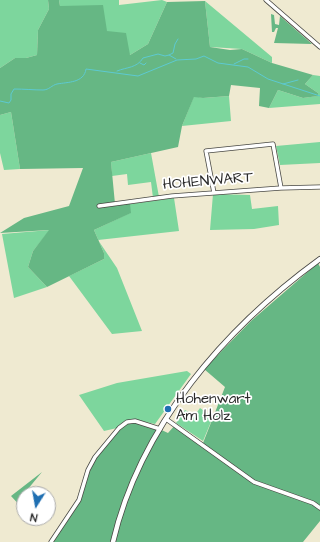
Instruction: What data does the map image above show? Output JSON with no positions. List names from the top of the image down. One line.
{"streets":{"street":["HOHENWART"]},"places":["Hohenwart Am Holz"],"north":"bottom"}
